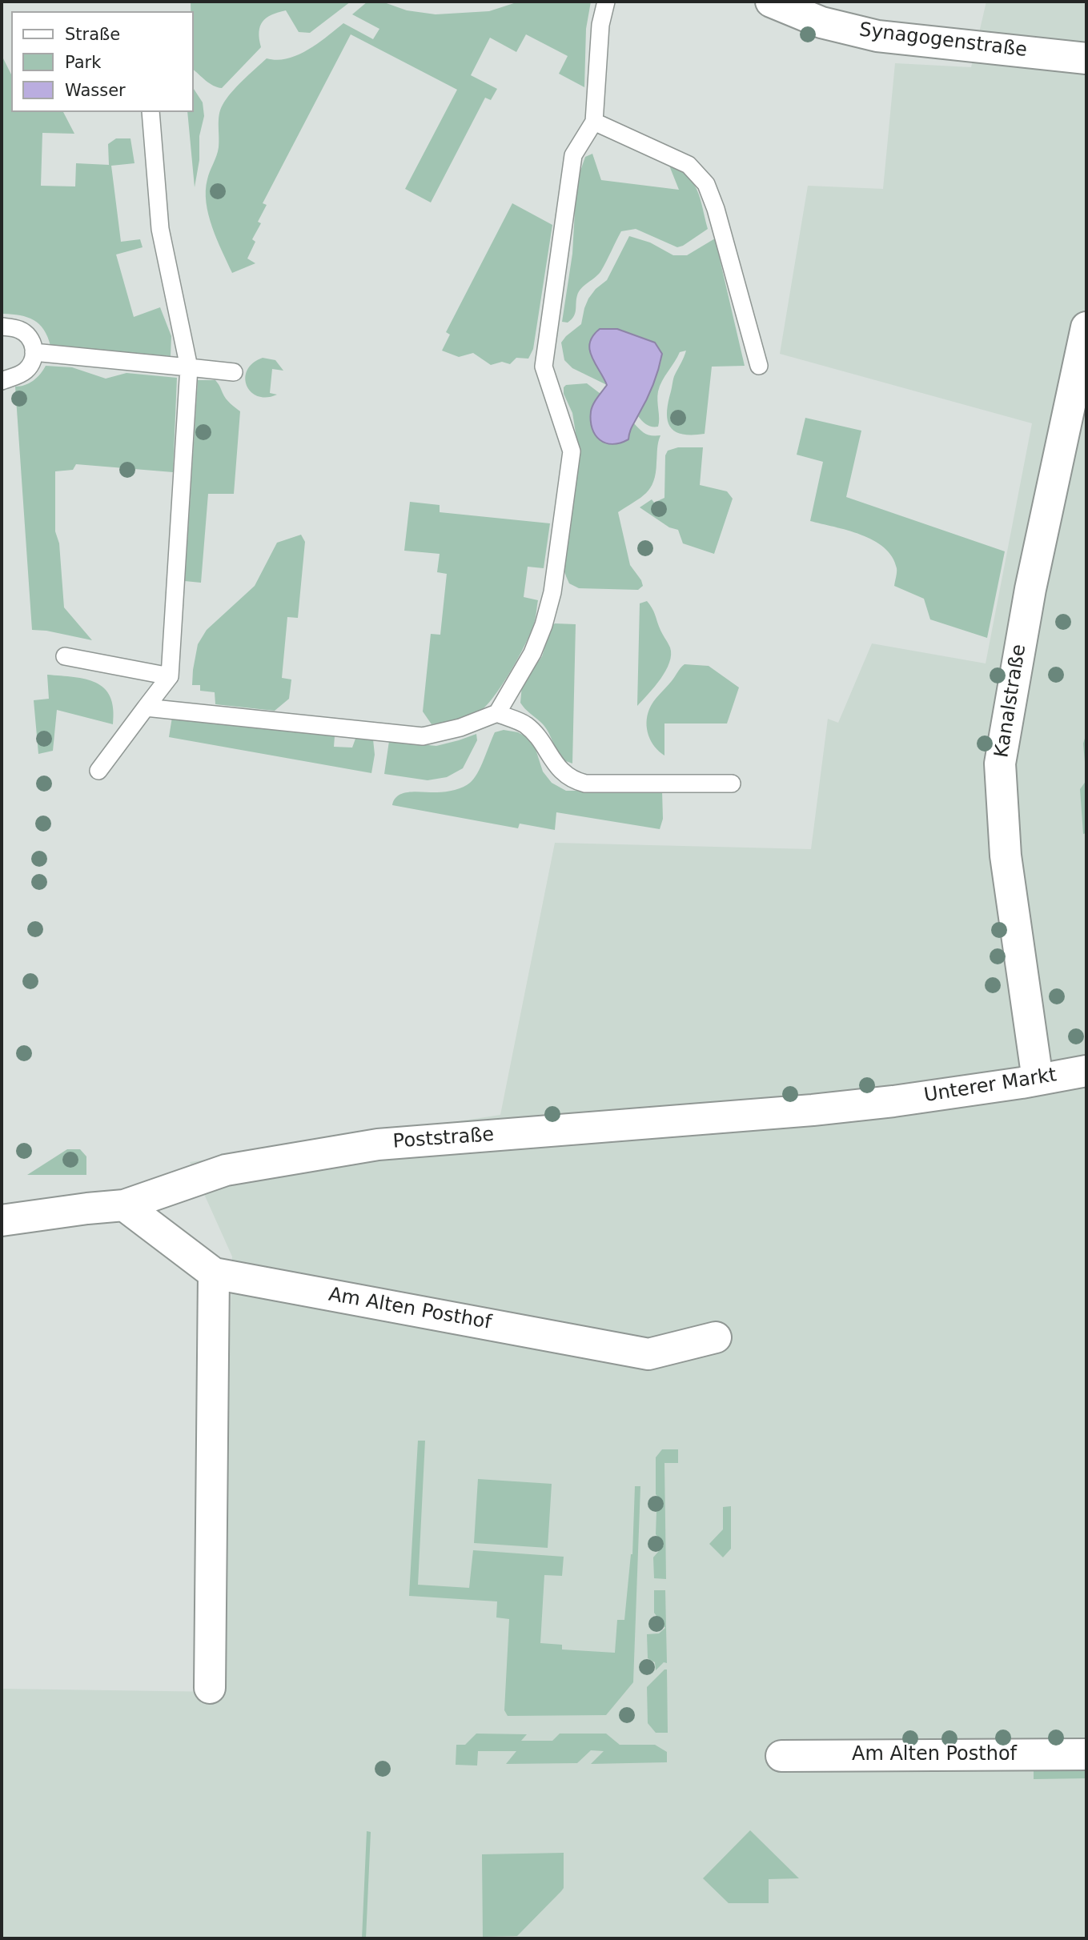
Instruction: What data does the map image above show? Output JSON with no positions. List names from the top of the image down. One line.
{"streets":{"street":["Synagogenstraße","Kanalstraße","Unterer Markt","Poststraße","Am Alten Posthof"]},"crossings":[["Kanalstraße","Unterer Markt"],["Unterer Markt","Poststraße"],["Poststraße","Am Alten Posthof"]],"legend":["Straße","Park","Wasser"]}
